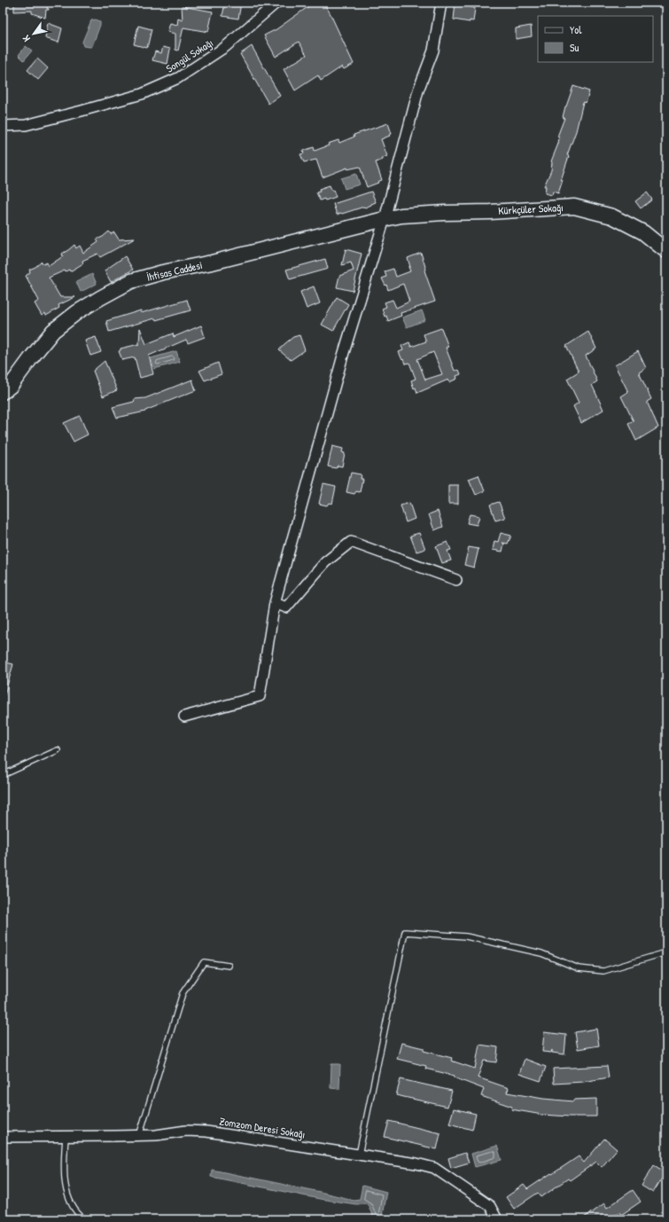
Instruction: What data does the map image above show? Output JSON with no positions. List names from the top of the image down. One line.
{"streets":{"street":["Songül Sokağı","Kürkçüler Sokağı","İhtisas Caddesi","Zomzom Deresi Sokağı"]},"crossings":[["Kürkçüler Sokağı","İhtisas Caddesi"]],"legend":["Yol","Su"],"north":"bottom left"}
